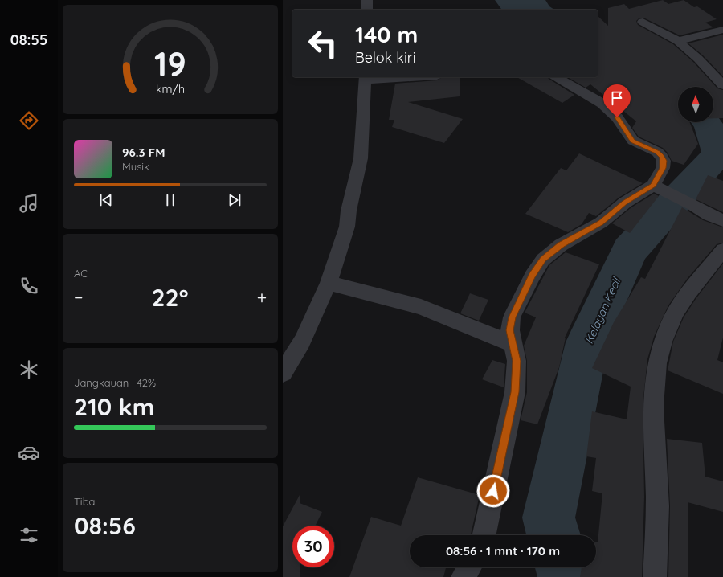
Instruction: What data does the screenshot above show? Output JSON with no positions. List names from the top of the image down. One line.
{"water":["Kelayan Kecil"],"north":"top","page":{"tabs":"08:55","turn":["140 m","Belok kiri"],"song":["96.3 FM","Musik"],"tile":["AC",["Jangkauan · 42%","210 km"],["Tiba","08:56"]],"heat":["−","22°","+"],"limit":"30","trip":"08:56 · 1 mnt · 170 m","gauge":["19","km/h"]}}
